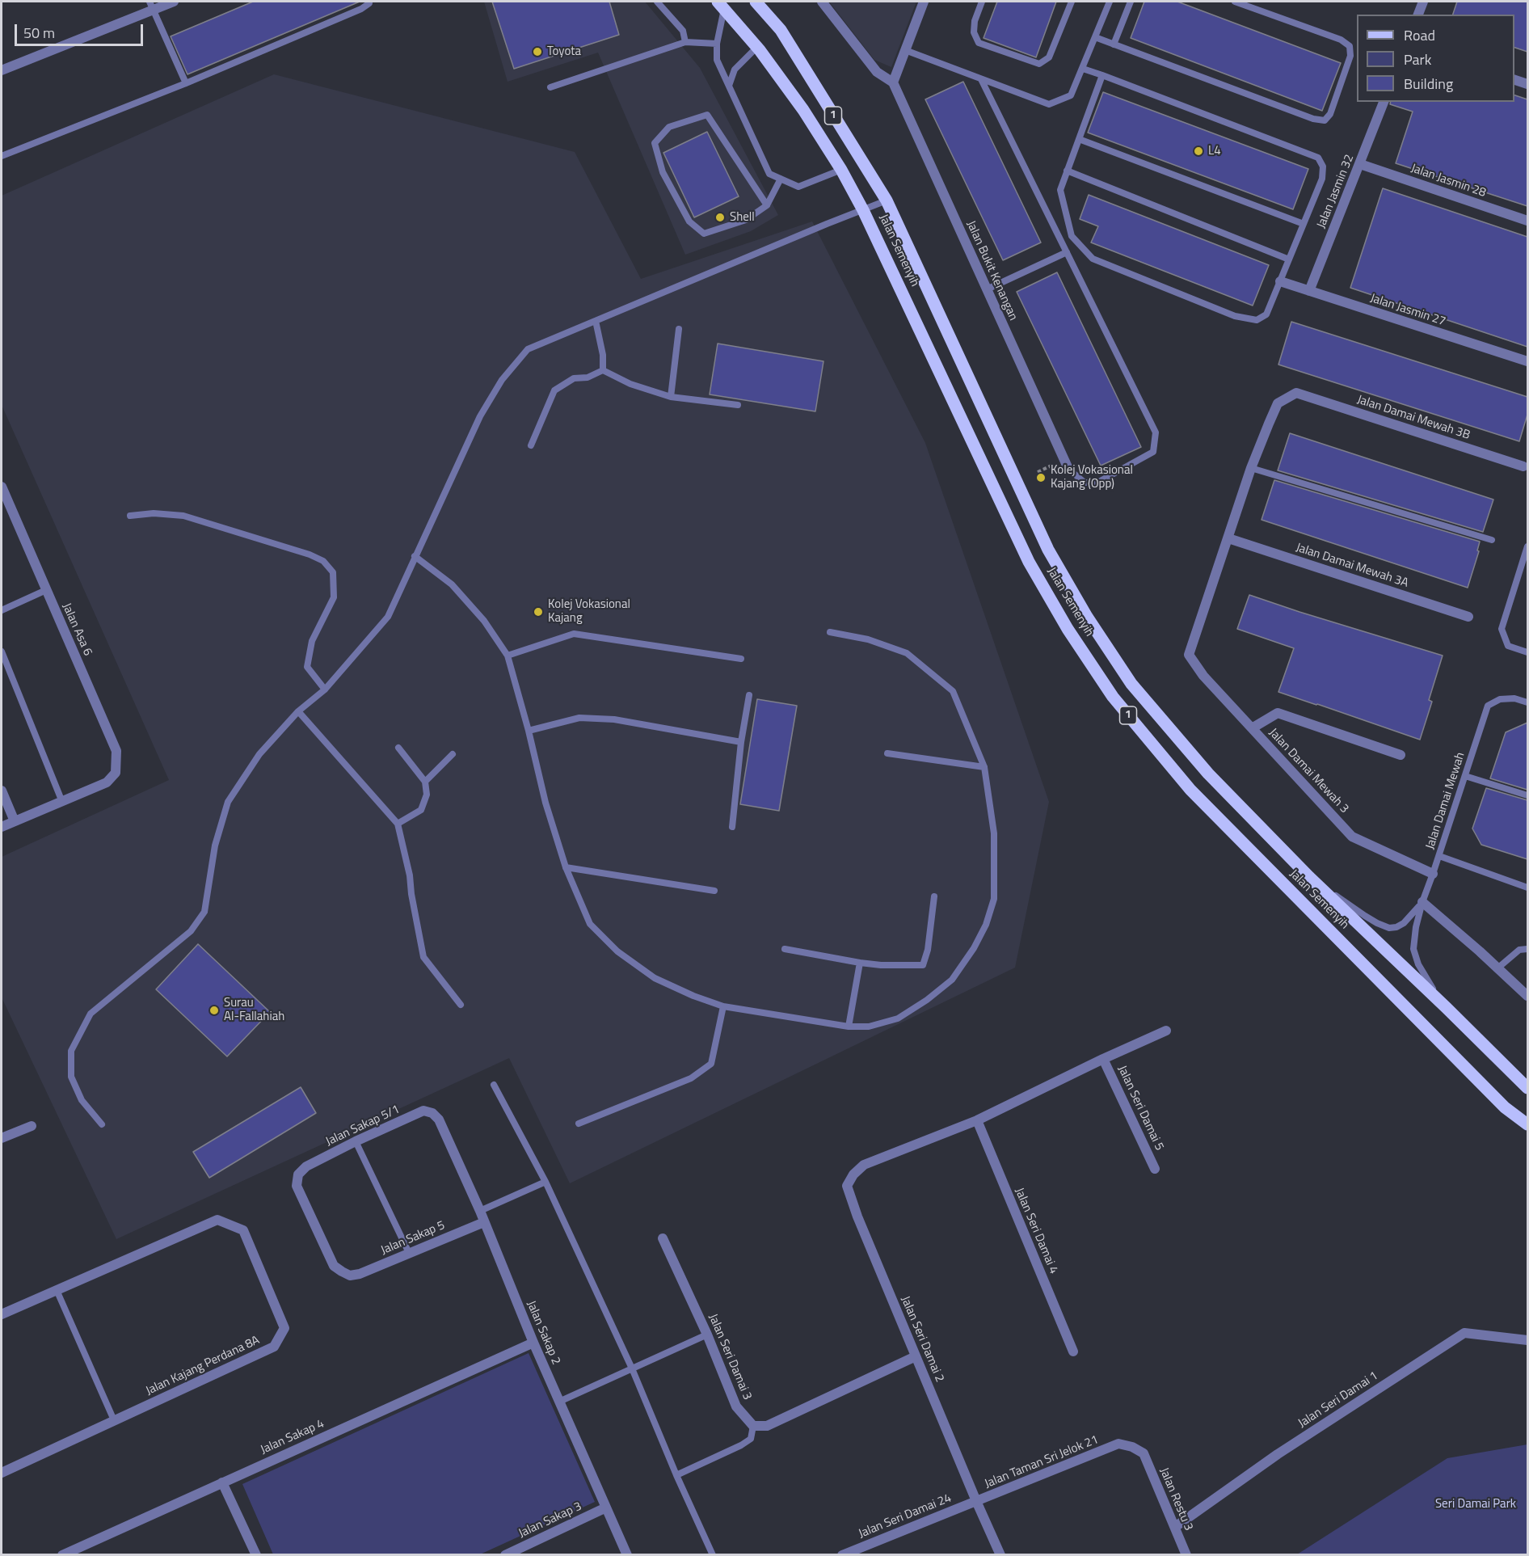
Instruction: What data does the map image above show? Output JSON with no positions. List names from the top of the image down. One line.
{"streets":{"main road":["1","Jalan Semenyih"],"street":["Jalan Jasmin 28","Jalan Jasmin 32","Jalan Bukit Kenangan","Jalan Jasmin 27","Jalan Damai Mewah 3B","Jalan Damai Mewah 3A","Jalan Asa 6","Jalan Damai Mewah 3","Jalan Seri Damai 5","Jalan Sakap 5/1","Jalan Seri Damai 4","Jalan Sakap 5","Jalan Sakap 2","Jalan Seri Damai 2","Jalan Seri Damai 3","Jalan Kajang Perdana 8A","Jalan Seri Damai 1","Jalan Sakap 4","Jalan Taman Sri Jelok 21","Jalan Restu 3","Jalan Seri Damai 24","Jalan Sakap 3"],"lane":["Jalan Damai Mewah"]},"crossings":[["Jalan Jasmin 28","Jalan Jasmin 32"],["Jalan Jasmin 32","Jalan Jasmin 27"],["Jalan Semenyih","Jalan Damai Mewah"],["Jalan Damai Mewah 3A","Jalan Damai Mewah 3"],["Jalan Damai Mewah 3","Jalan Damai Mewah"],["Jalan Sakap 5/1","Jalan Sakap 5"],["Jalan Sakap 5/1","Jalan Sakap 2"],["Jalan Seri Damai 4","Jalan Seri Damai 2"],["Jalan Sakap 5","Jalan Sakap 2"],["Jalan Sakap 2","Jalan Sakap 4"],["Jalan Sakap 2","Jalan Sakap 3"],["Jalan Seri Damai 2","Jalan Taman Sri Jelok 21"],["Jalan Seri Damai 2","Jalan Seri Damai 24"],["Jalan Seri Damai 1","Jalan Restu 3"],["Jalan Taman Sri Jelok 21","Jalan Restu 3"],["Jalan Taman Sri Jelok 21","Jalan Seri Damai 24"]],"parks":["Seri Damai Park"],"places":["Toyota","L4","Shell","Kolej Vokasional Kajang (Opp)","Kolej Vokasional Kajang","Surau Al-Fallahiah"],"legend":["Road","Park","Building"],"scale_bar":"50 m"}
